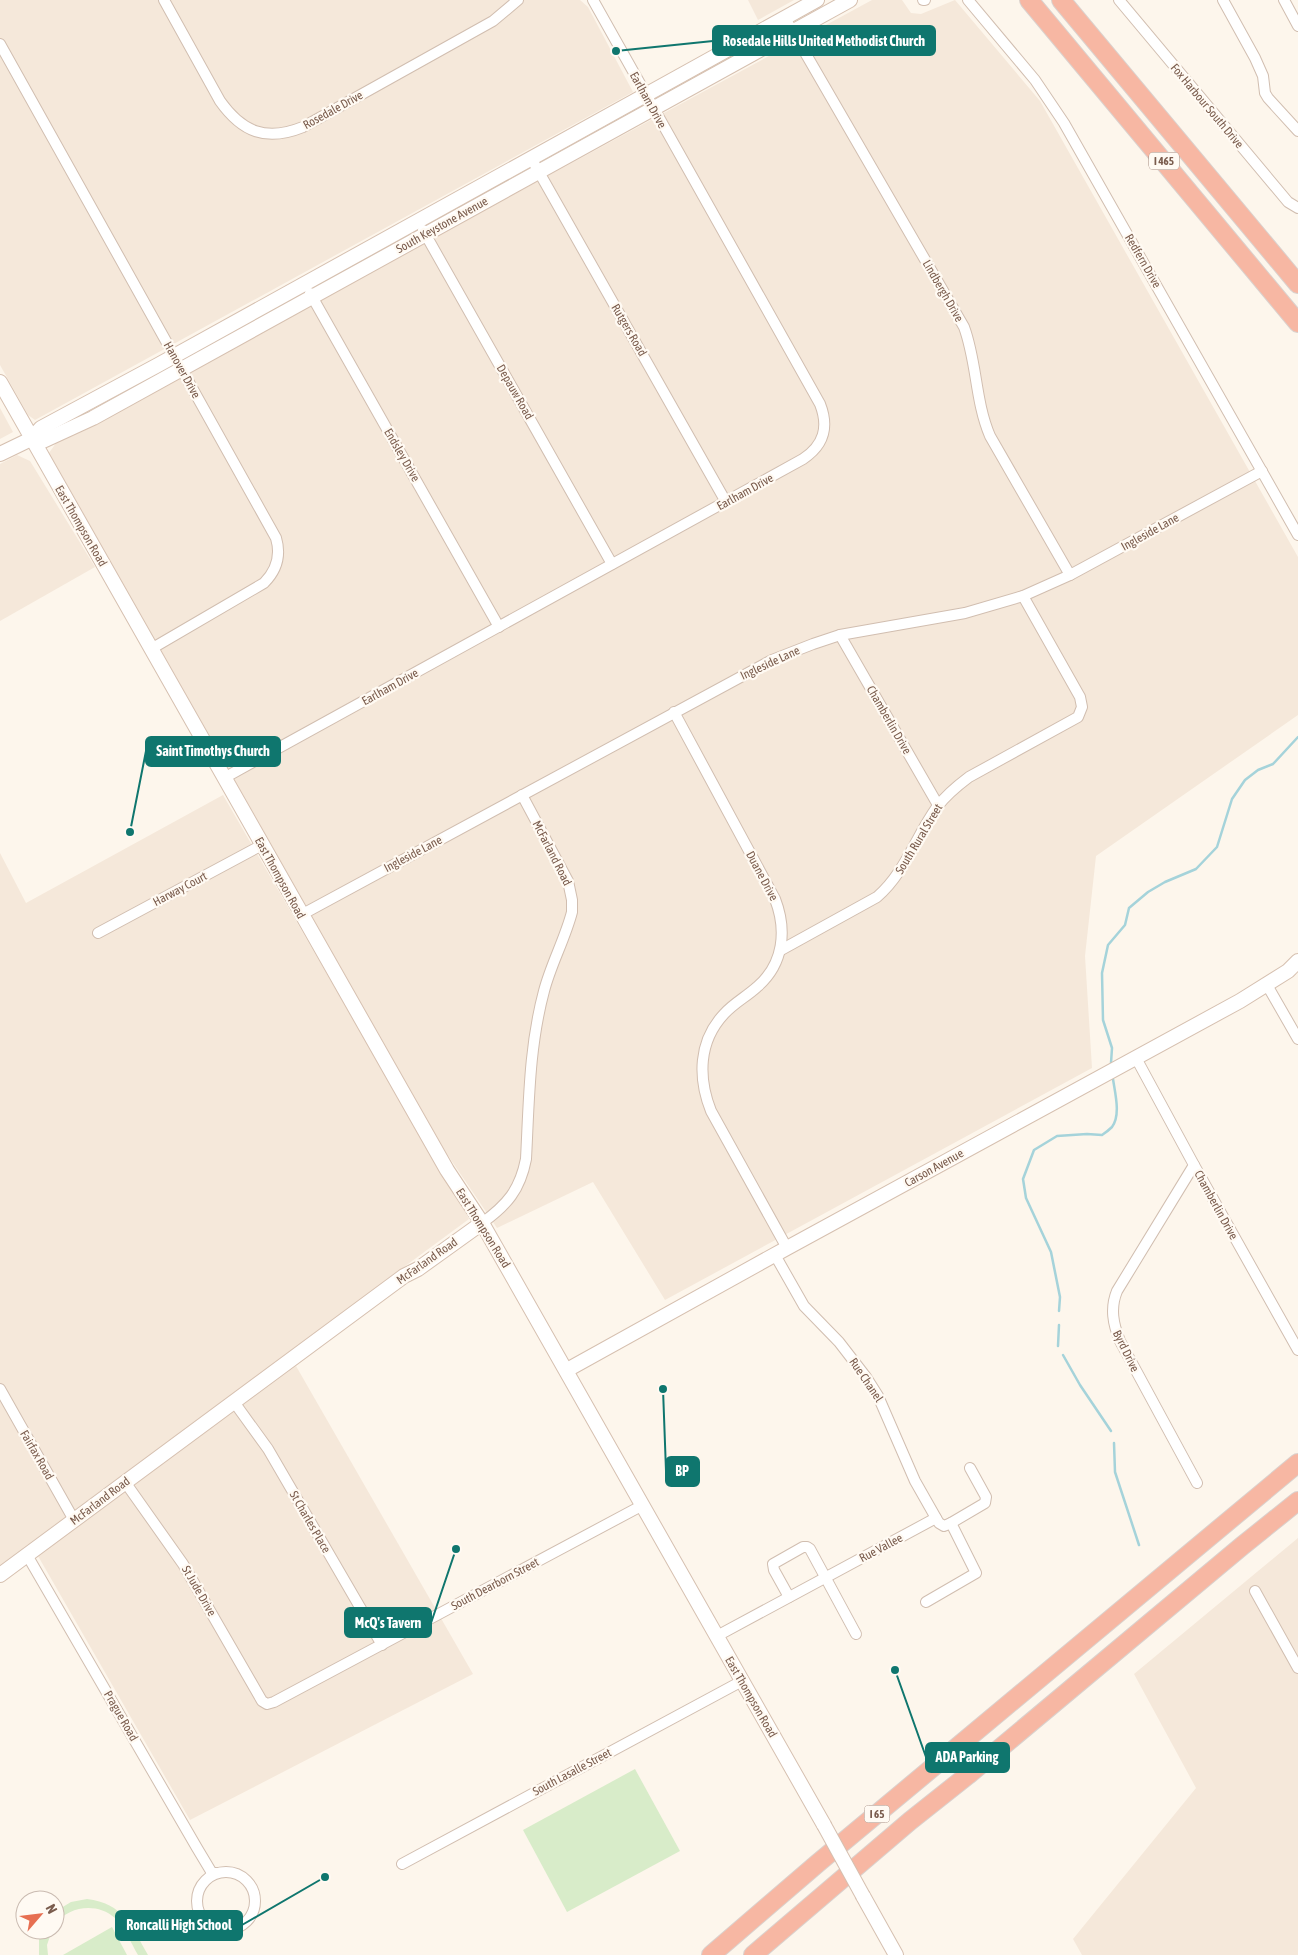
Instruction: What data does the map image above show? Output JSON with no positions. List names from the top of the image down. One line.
{"streets":{"highway":["I 465","I 65"],"main road":["South Keystone Avenue","East Thompson Road","McFarland Road","Carson Avenue"],"street":["Earlham Drive","Fox Harbour South Drive","Rosedale Drive","Redfern Drive","Lindbergh Drive","Rutgers Road","Hanover Drive","Depauw Road","Endsley Drive","Ingleside Lane","Chamberlin Drive","South Rural Street","Duane Drive","Harway Court","Byrd Drive","Rue Chanel","Fairfax Road","St Charles Place","Rue Vallee","South Dearborn Street","St Jude Drive","Prague Road","South Lasalle Street"]},"crossings":[["Earlham Drive","South Keystone Avenue"],["Earlham Drive","Rutgers Road"],["Earlham Drive","Depauw Road"],["Earlham Drive","Endsley Drive"],["Earlham Drive","East Thompson Road"],["South Keystone Avenue","Lindbergh Drive"],["South Keystone Avenue","Rutgers Road"],["South Keystone Avenue","Hanover Drive"],["South Keystone Avenue","Depauw Road"],["South Keystone Avenue","Endsley Drive"],["South Keystone Avenue","East Thompson Road"],["Redfern Drive","Ingleside Lane"],["Lindbergh Drive","Ingleside Lane"],["Hanover Drive","East Thompson Road"],["East Thompson Road","Ingleside Lane"],["East Thompson Road","McFarland Road"],["East Thompson Road","Harway Court"],["East Thompson Road","Carson Avenue"],["East Thompson Road","Rue Vallee"],["East Thompson Road","South Dearborn Street"],["East Thompson Road","South Lasalle Street"],["Ingleside Lane","Chamberlin Drive"],["Ingleside Lane","South Rural Street"],["Ingleside Lane","McFarland Road"],["Ingleside Lane","Duane Drive"],["Chamberlin Drive","South Rural Street"],["Chamberlin Drive","Carson Avenue"],["Chamberlin Drive","Byrd Drive"],["South Rural Street","Duane Drive"],["McFarland Road","Fairfax Road"],["McFarland Road","St Charles Place"],["McFarland Road","St Jude Drive"],["McFarland Road","Prague Road"],["Duane Drive","Carson Avenue"],["Duane Drive","Rue Chanel"],["Carson Avenue","Rue Chanel"],["Rue Chanel","Rue Vallee"],["St Charles Place","South Dearborn Street"],["South Dearborn Street","St Jude Drive"]],"places":["Rosedale Hills United Methodist Church","Saint Timothys Church","BP","McQ's Tavern","ADA Parking","Roncalli High School"],"north":"top right"}
